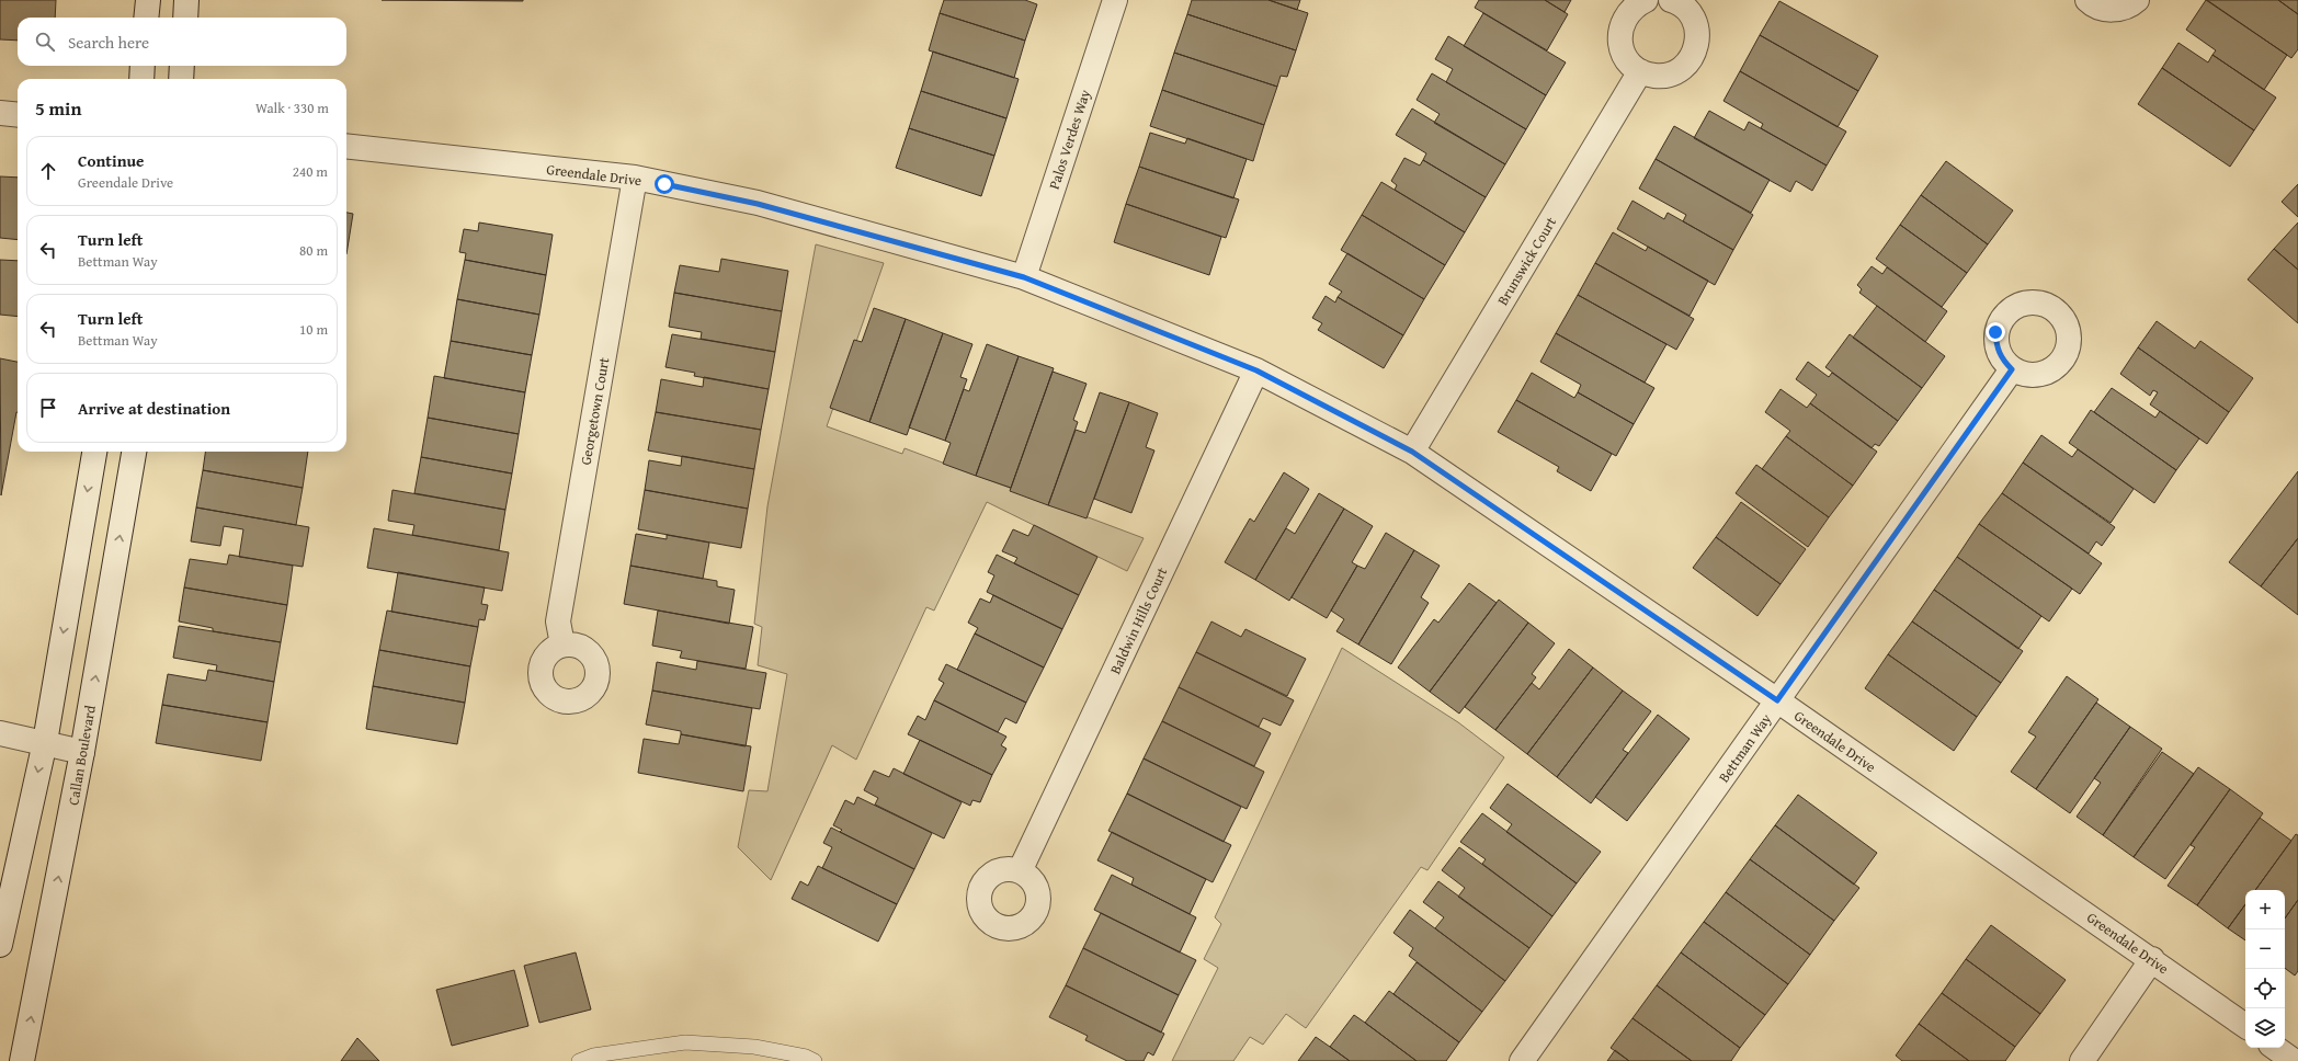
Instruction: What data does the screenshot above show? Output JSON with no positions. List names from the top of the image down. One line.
{"streets":{"street":["Palos Verdes Way","Greendale Drive","Brunswick Court","Georgetown Court","Baldwin Hills Court","Bettman Way","Callan Boulevard"]},"crossings":[["Palos Verdes Way","Greendale Drive"],["Greendale Drive","Brunswick Court"],["Greendale Drive","Georgetown Court"],["Greendale Drive","Baldwin Hills Court"],["Greendale Drive","Bettman Way"]],"page":{"search":"Search here","heading":["5 min","Walk · 330 m"],"list":[["Continue","Greendale Drive","240 m"],["Turn left","Bettman Way","80 m"],["Turn left","Bettman Way","10 m"],"Arrive at destination"],"map_buttons":["+","−"]}}
